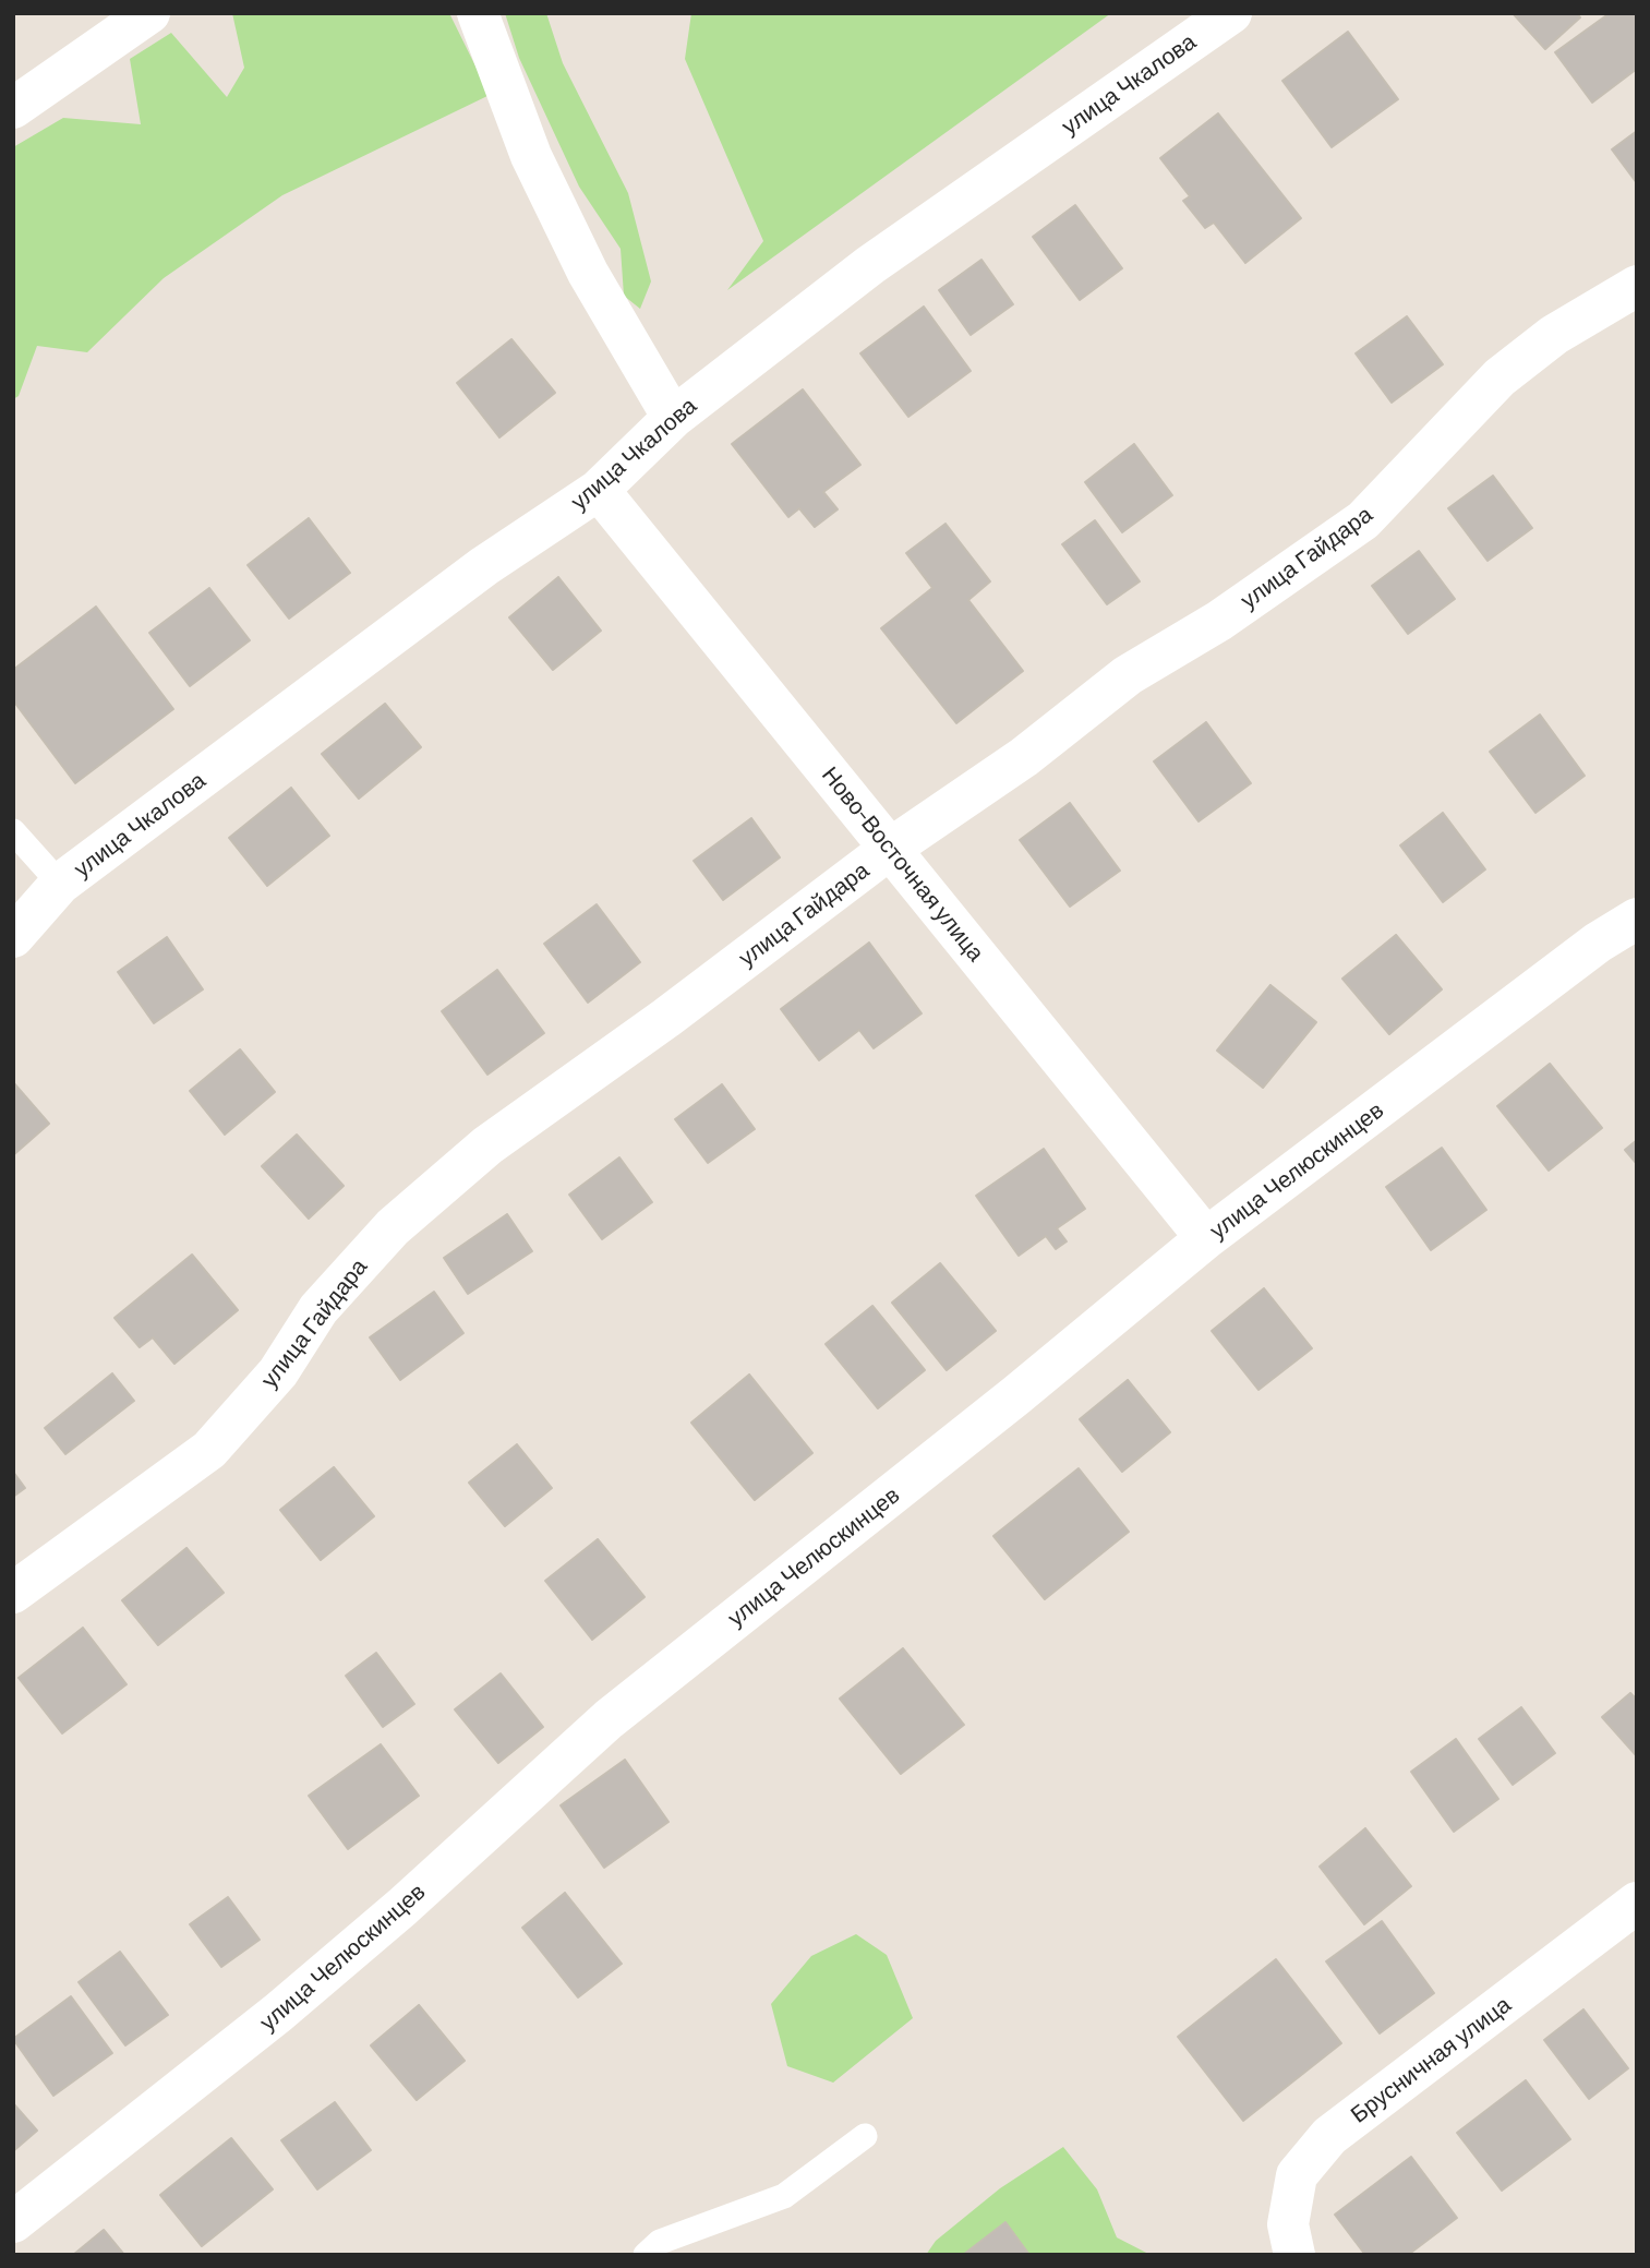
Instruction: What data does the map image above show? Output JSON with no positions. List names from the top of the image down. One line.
{"streets":{"street":["улица Чкалова","улица Гайдара","Ново-Восточная улица","улица Челюскинцев","Брусничная улица"]},"crossings":[["улица Чкалова","Ново-Восточная улица"],["улица Гайдара","Ново-Восточная улица"],["Ново-Восточная улица","улица Челюскинцев"]]}
